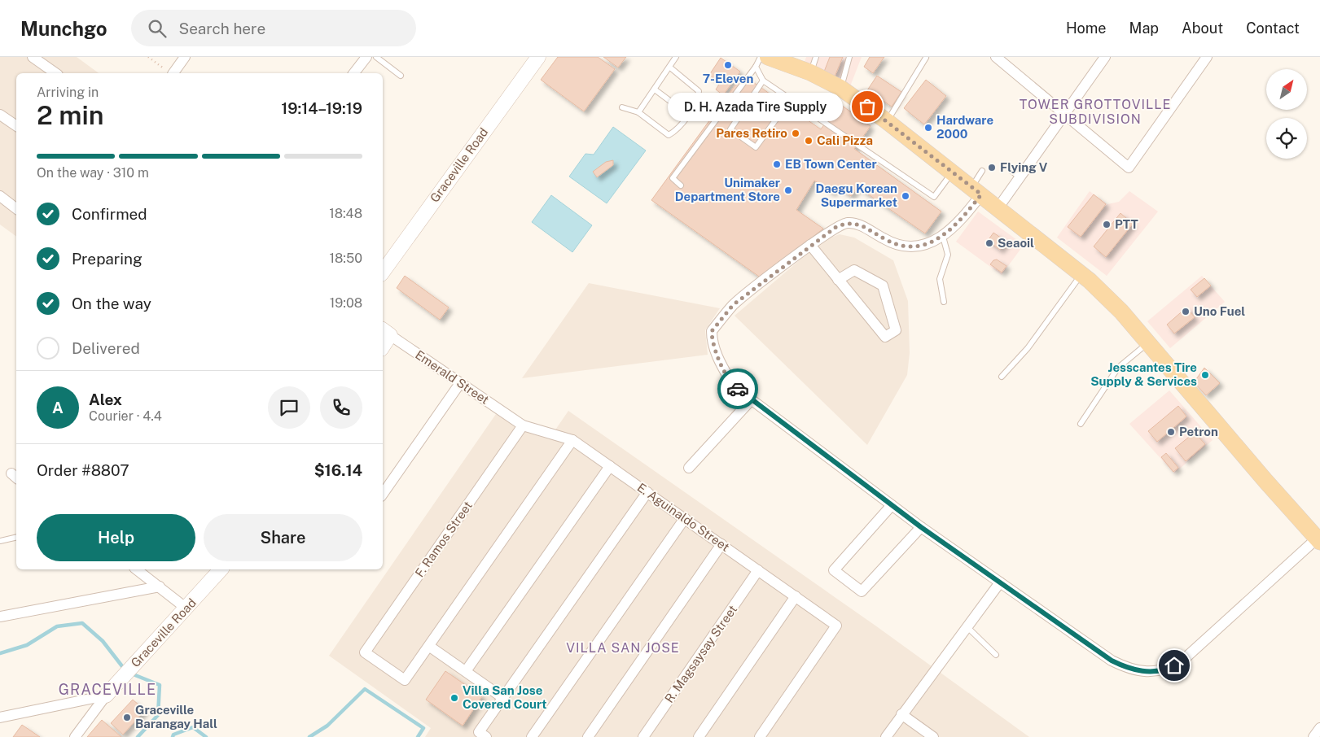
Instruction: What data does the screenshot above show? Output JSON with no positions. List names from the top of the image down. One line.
{"streets":{"street":["Graceville Road","Emerald Street","E. Aguinaldo Street","F. Ramos Street","R. Magsaysay Street"]},"crossings":[["Emerald Street","E. Aguinaldo Street"],["Emerald Street","F. Ramos Street"],["E. Aguinaldo Street","F. Ramos Street"],["E. Aguinaldo Street","R. Magsaysay Street"]],"districts":["TOWER GROTTOVILLE SUBDIVISION","VILLA SAN JOSE","GRACEVILLE"],"places":["7-Eleven","D. H. Azada Tire Supply","Hardware 2000","Pares Retiro","Cali Pizza","EB Town Center","Flying V","Unimaker Department Store","Daegu Korean Supermarket","PTT","Seaoil","Uno Fuel","Jesscantes Tire Supply & Services","Petron","Villa San Jose Covered Court","Graceville Barangay Hall"],"north":"top right","page":{"header":"Munchgo","search":"Search here","nav":["Home","Map","About","Contact"],"heading":["2 min","Arriving in","19:14–19:19"],"panel":["Alex","Courier · 4.4","Order #8807","$16.14"],"bubble":"D. H. Azada Tire Supply","bar":"On the way · 310 m","list":[["Confirmed","18:48"],["Preparing","18:50"],["On the way","19:08"],"Delivered"],"round":"A","buttons":["Help","Share"]}}
